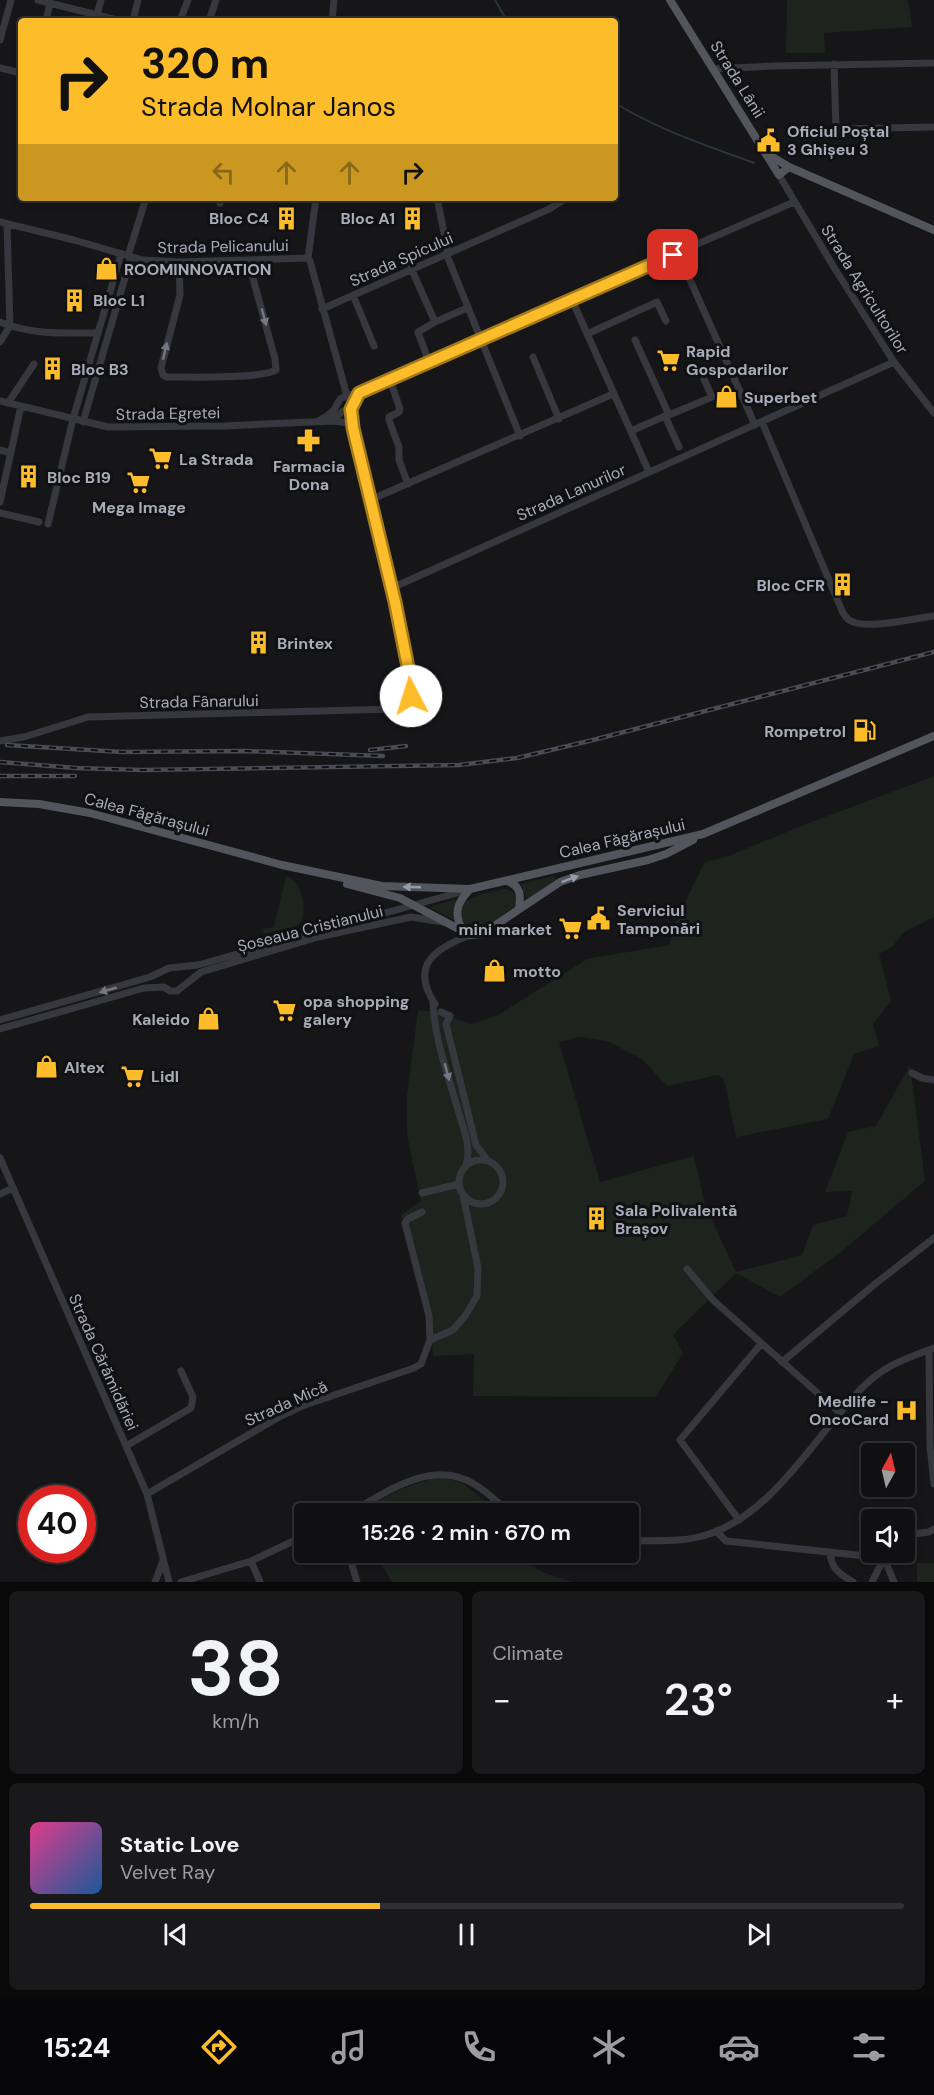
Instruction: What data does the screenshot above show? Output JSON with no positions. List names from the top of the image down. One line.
{"streets":{"main road":["Strada Lânii","Calea Făgărașului"],"street":["Strada Pelicanului","Strada Spicului","Strada Agricultorilor","Strada Egretei","Strada Lanurilor","Strada Fânarului","Șoseaua Cristianului","Strada Cărămidăriei","Strada Mică"]},"crossings":[["Strada Lânii","Strada Agricultorilor"],["Strada Agricultorilor","Strada Lanurilor"],["Strada Lanurilor","Strada Fânarului"],["Calea Făgărașului","Șoseaua Cristianului"],["Strada Cărămidăriei","Strada Mică"]],"places":{"public building":["Oficiul Poștal 3 Ghișeu 3","Serviciul Tamponări"],"building":["Bloc C4","Bloc A1","Bloc L1","Bloc B3","Bloc B19","Bloc CFR","Brintex","Sala Polivalentă Brașov"],"shop":["ROOMINNOVATION","Superbet","motto","Kaleido","Altex"],"supermarket":["Rapid Gospodarilor","La Strada","Mega Image","mini market","opa shopping galery","Lidl"],"pharmacy":["Farmacia Dona"],"fuel station":["Rompetrol"],"hospital":["Medlife - OncoCard"]},"north":"top","page":{"turn":["320 m","Strada Molnar Janos"],"limit":"40","trip":"15:26 · 2 min · 670 m","tile":[["38","km/h"],"Climate"],"heat":["−","23°","+"],"song":["Static Love","Velvet Ray"],"tabs":"15:24"}}
